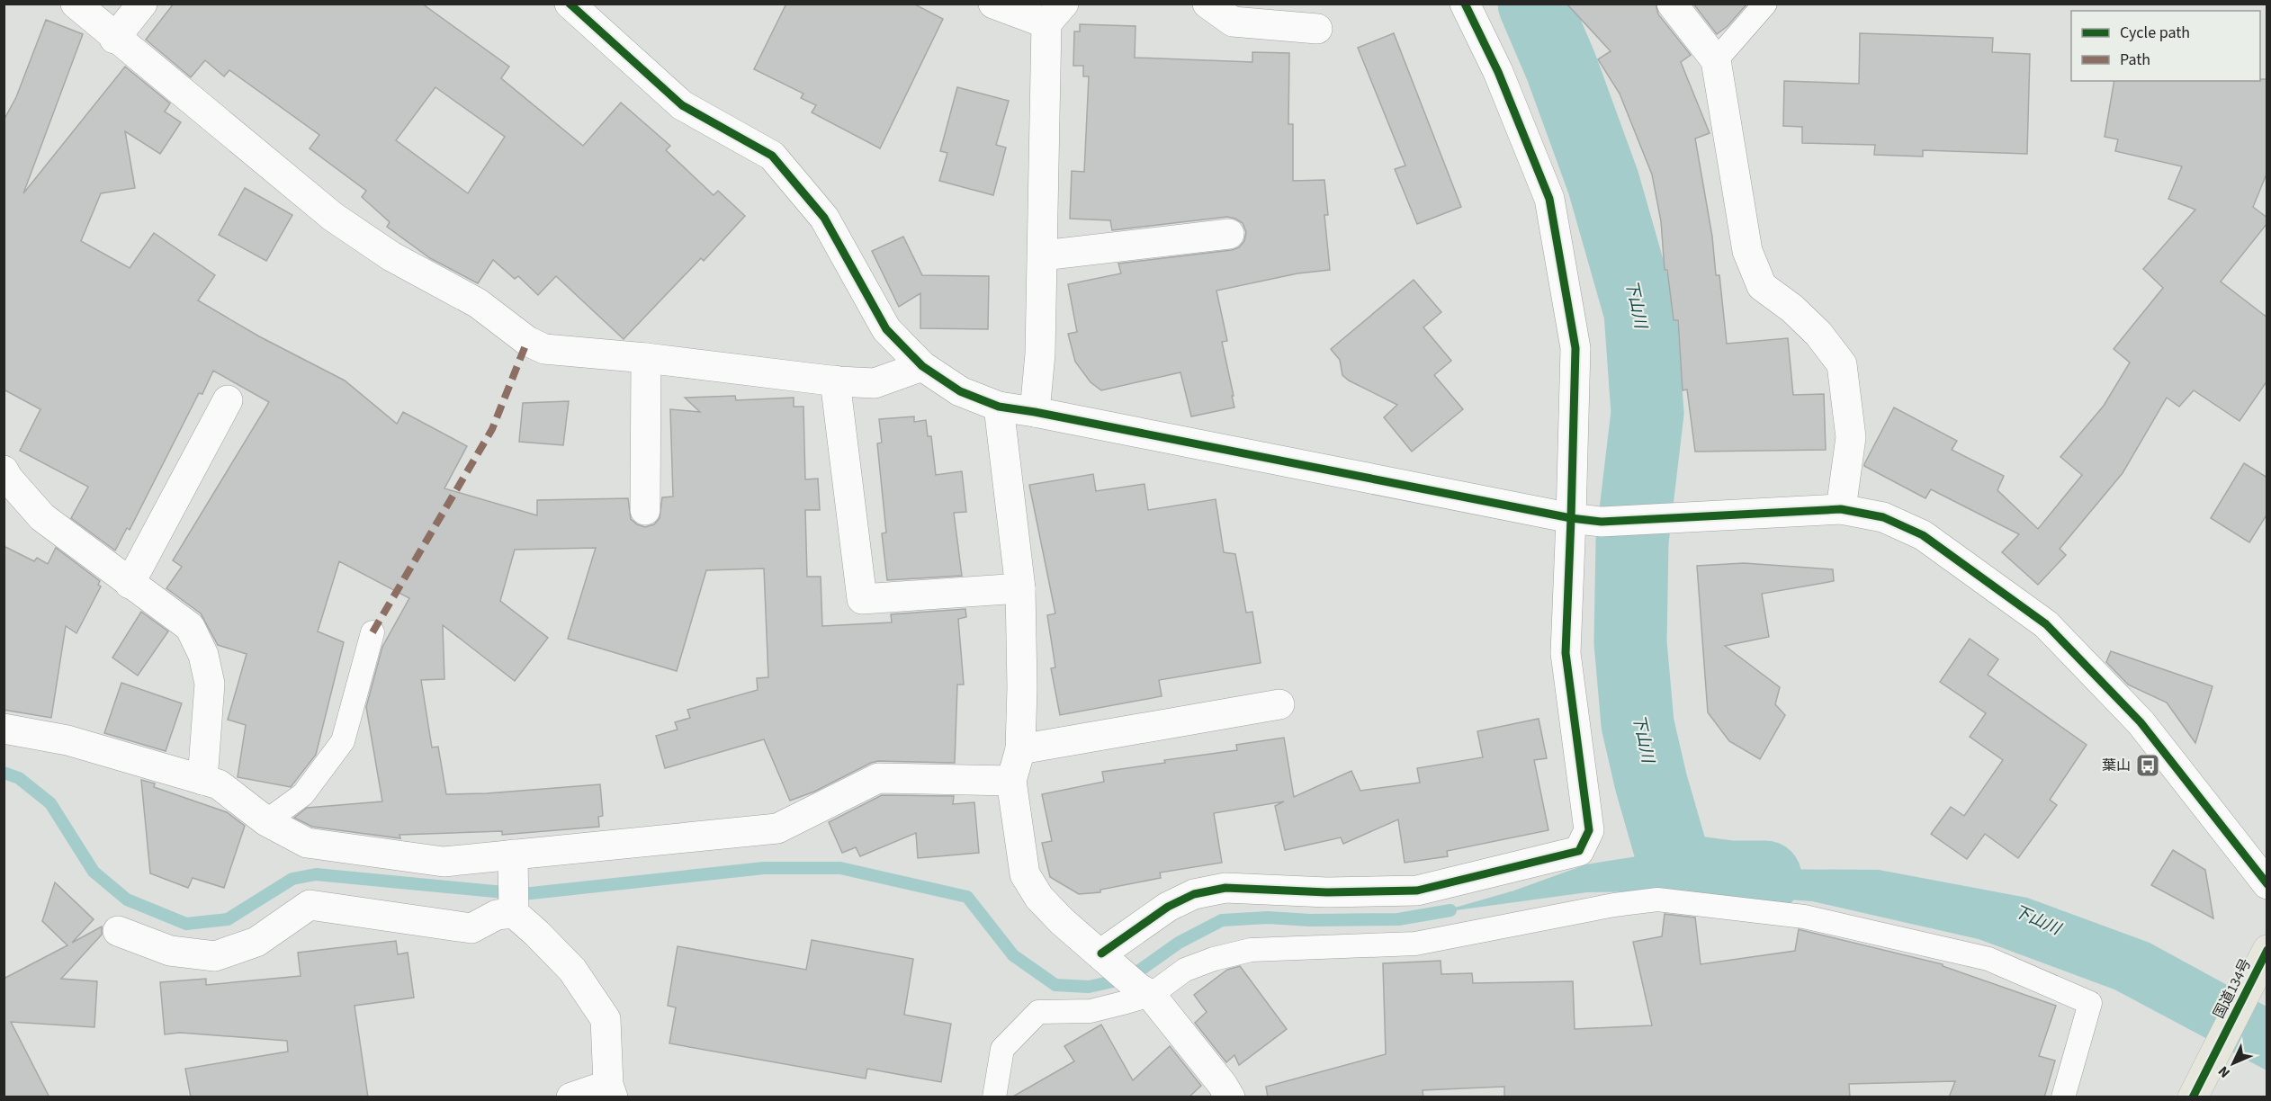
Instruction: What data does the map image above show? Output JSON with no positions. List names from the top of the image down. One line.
{"streets":{"highway":["国道134号"]},"water":["下山川"],"places":{"bus stop":["葉山"]},"legend":["Cycle path","Path"],"north":"bottom left"}
